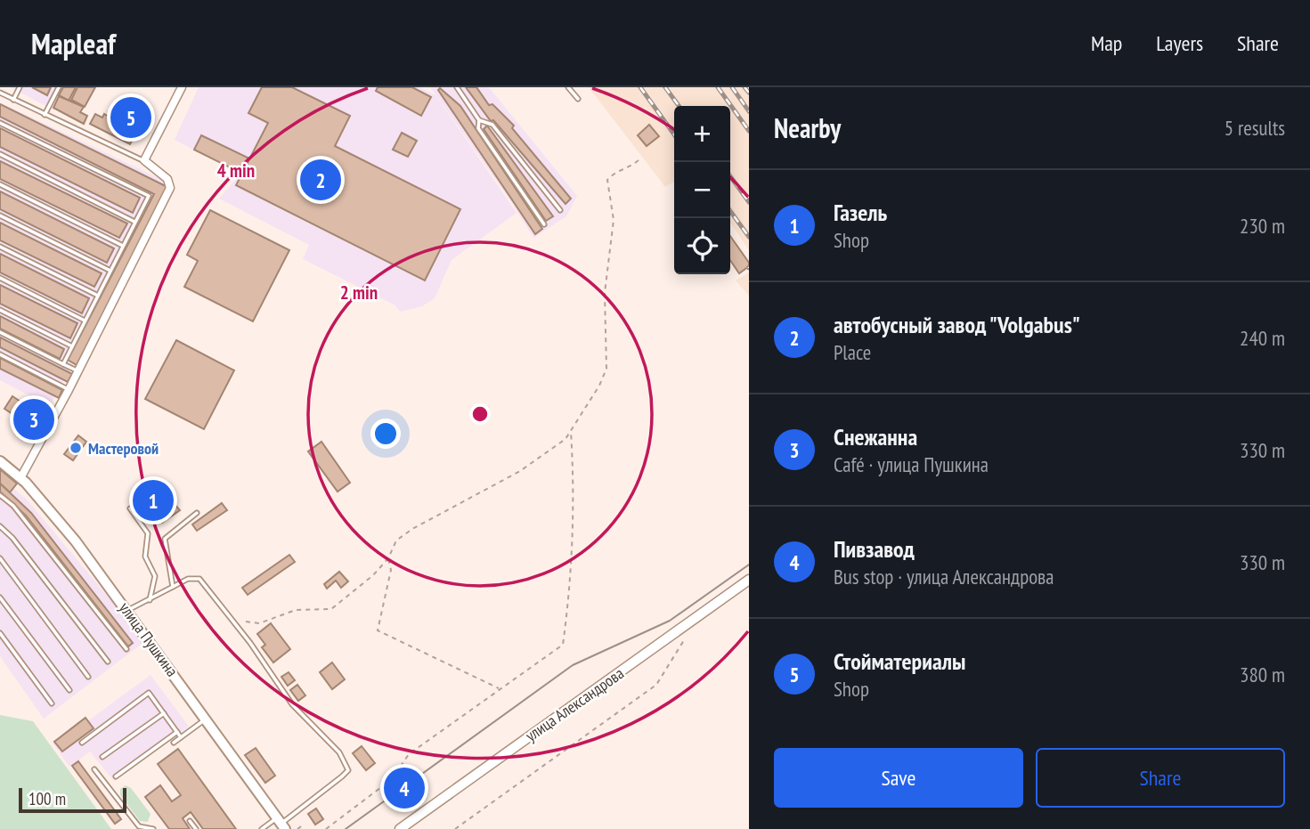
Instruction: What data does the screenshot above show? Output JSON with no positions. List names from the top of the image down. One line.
{"streets":{"main road":["улица Пушкина"],"street":["улица Александрова"]},"places":["Мастеровой"],"scale_bar":"100 m","page":{"header":"Mapleaf","nav":["Map","Layers","Share"],"heading":["Nearby","5 results"],"pins":["5","2","3","1","4"],"map_buttons":["+","−"],"list":[{"mark":"1","name":"Газель","note":"Shop","value":"230 m"},{"mark":"2","name":"автобусный завод \"Volgabus\"","note":"Place","value":"240 m"},{"mark":"3","name":"Снежанна","note":"Café · улица Пушкина","value":"330 m"},{"mark":"4","name":"Пивзавод","note":"Bus stop · улица Александрова","value":"330 m"},{"mark":"5","name":"Стойматериалы","note":"Shop","value":"380 m"}],"buttons":["Save","Share"],"scale":"100 m"},"rings":["4 min","2 min"]}
